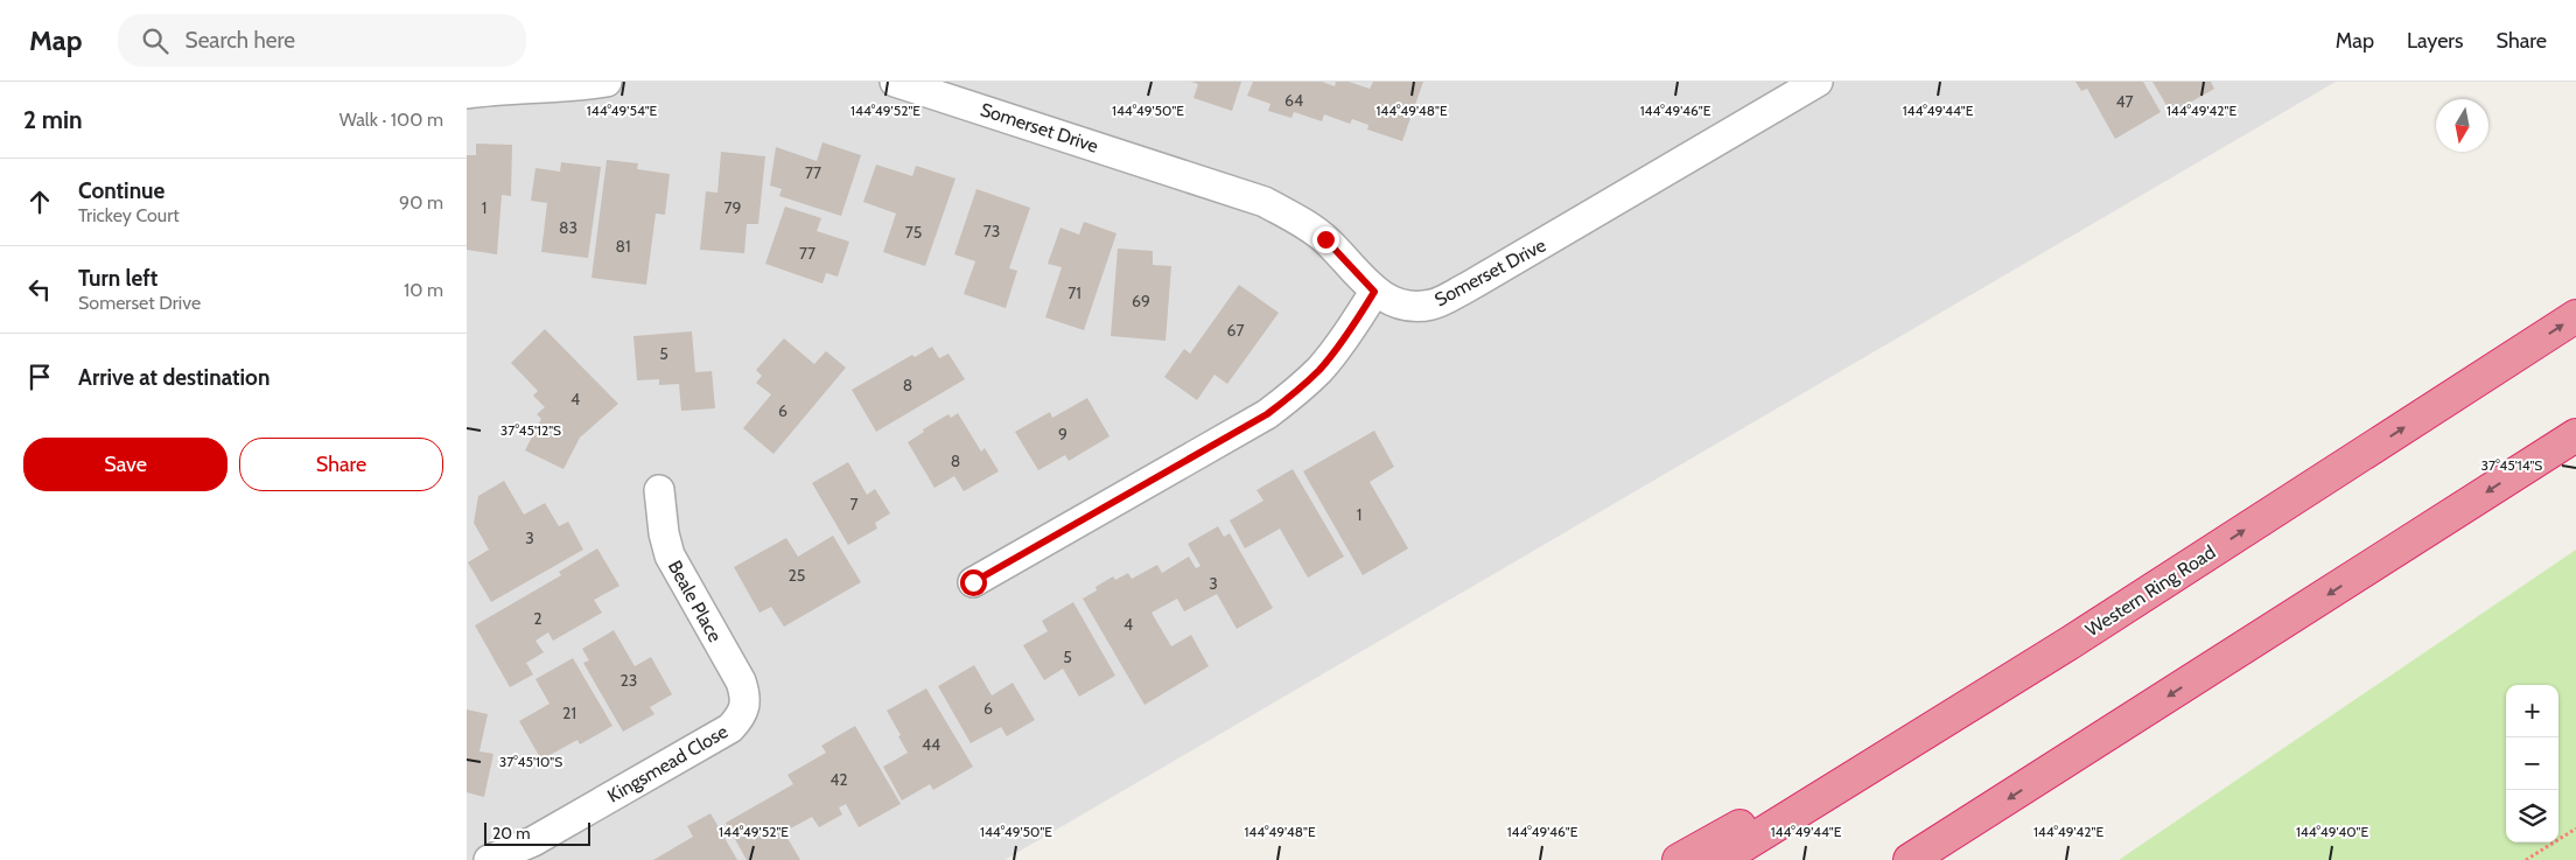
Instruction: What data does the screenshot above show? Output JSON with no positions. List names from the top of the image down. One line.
{"streets":{"highway":["Western Ring Road"],"street":["Somerset Drive","Beale Place","Kingsmead Close"]},"crossings":[["Beale Place","Kingsmead Close"]],"house_numbers":["64","47","77","1","79","83","73","75","81","77","71","69","67","5","8","4","6","9","8","7","1","3","25","3","2","4","5","23","6","21","44","42"],"scale_bar":"20 m","north":"bottom","page":{"header":"Map","search":"Search here","nav":["Map","Layers","Share"],"heading":["2 min","Walk · 100 m"],"list":[["Continue","Trickey Court","90 m"],["Turn left","Somerset Drive","10 m"],"Arrive at destination"],"buttons":["Save","Share"],"map_buttons":["+","−"],"scale":"20 m"},"coordinates":["144°49'54\"E","144°49'52\"E","144°49'50\"E","144°49'48\"E","144°49'46\"E","144°49'44\"E","144°49'42\"E","37°45'12\"S","37°45'14\"S","37°45'10\"S","144°49'40\"E"]}
